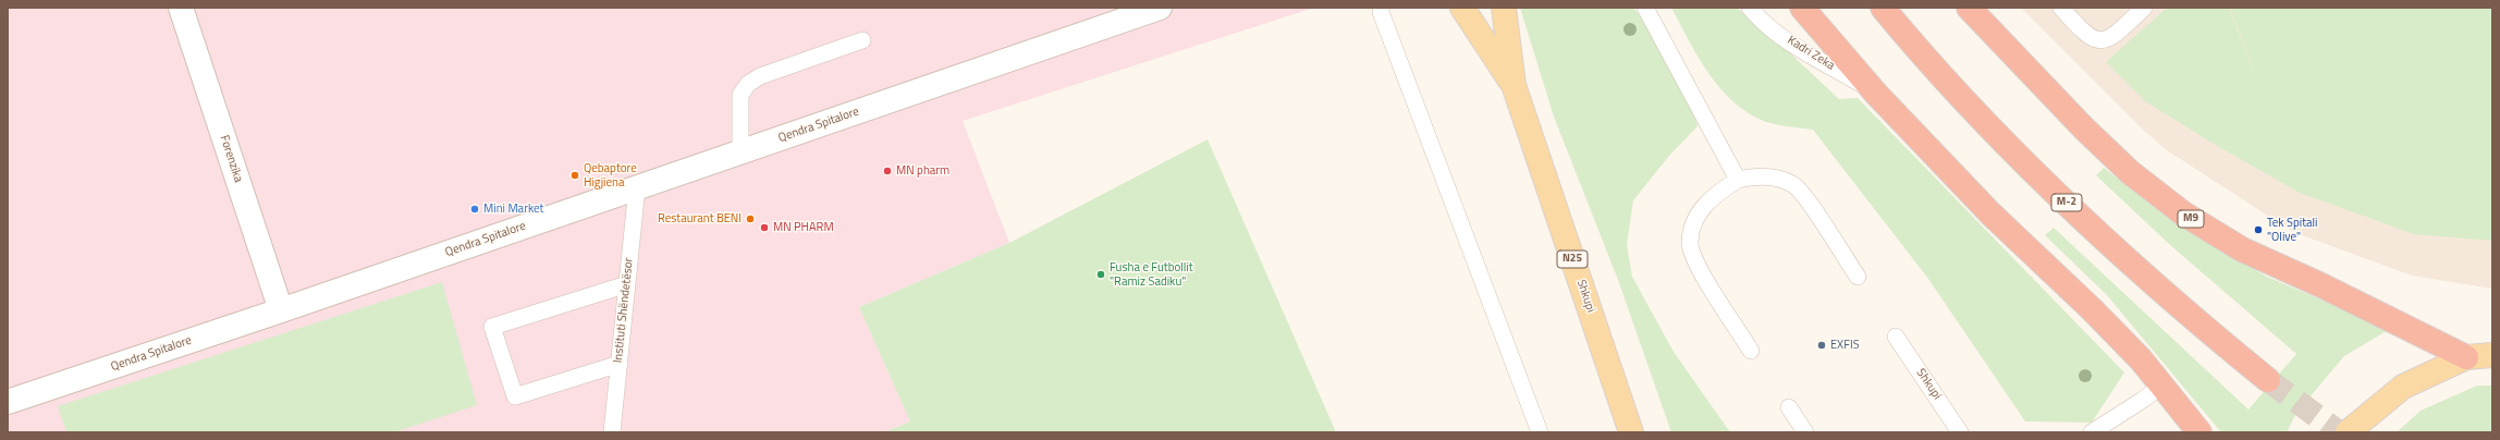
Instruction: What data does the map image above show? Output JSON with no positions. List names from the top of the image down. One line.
{"streets":{"highway":["M-2","M9"],"main road":["N25","Shkupi"],"street":["Qendra Spitalore","Forenzika"],"lane":["Kadri Zeka","Instituti Shëndetësor"]},"crossings":[["Qendra Spitalore","Forenzika"],["Qendra Spitalore","Instituti Shëndetësor"]],"places":["MN pharm","Qebaptore Higjiena","Mini Market","Restaurant BENI","MN PHARM","Tek Spitali \"Olive\"","Fusha e Futbollit \"Ramiz Sadiku\"","EXFIS"]}
